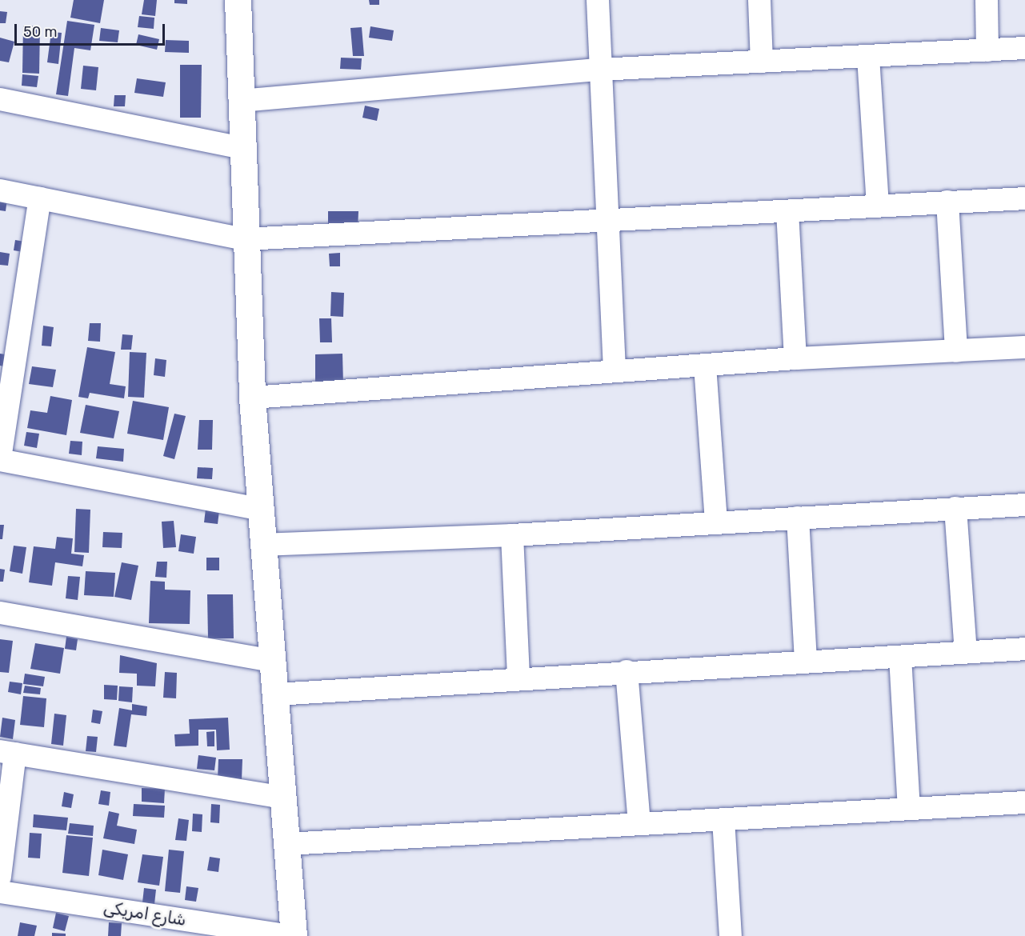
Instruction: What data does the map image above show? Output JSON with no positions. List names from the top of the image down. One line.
{"streets":{"street":["شارع امريكى"]},"scale_bar":"50 m"}
